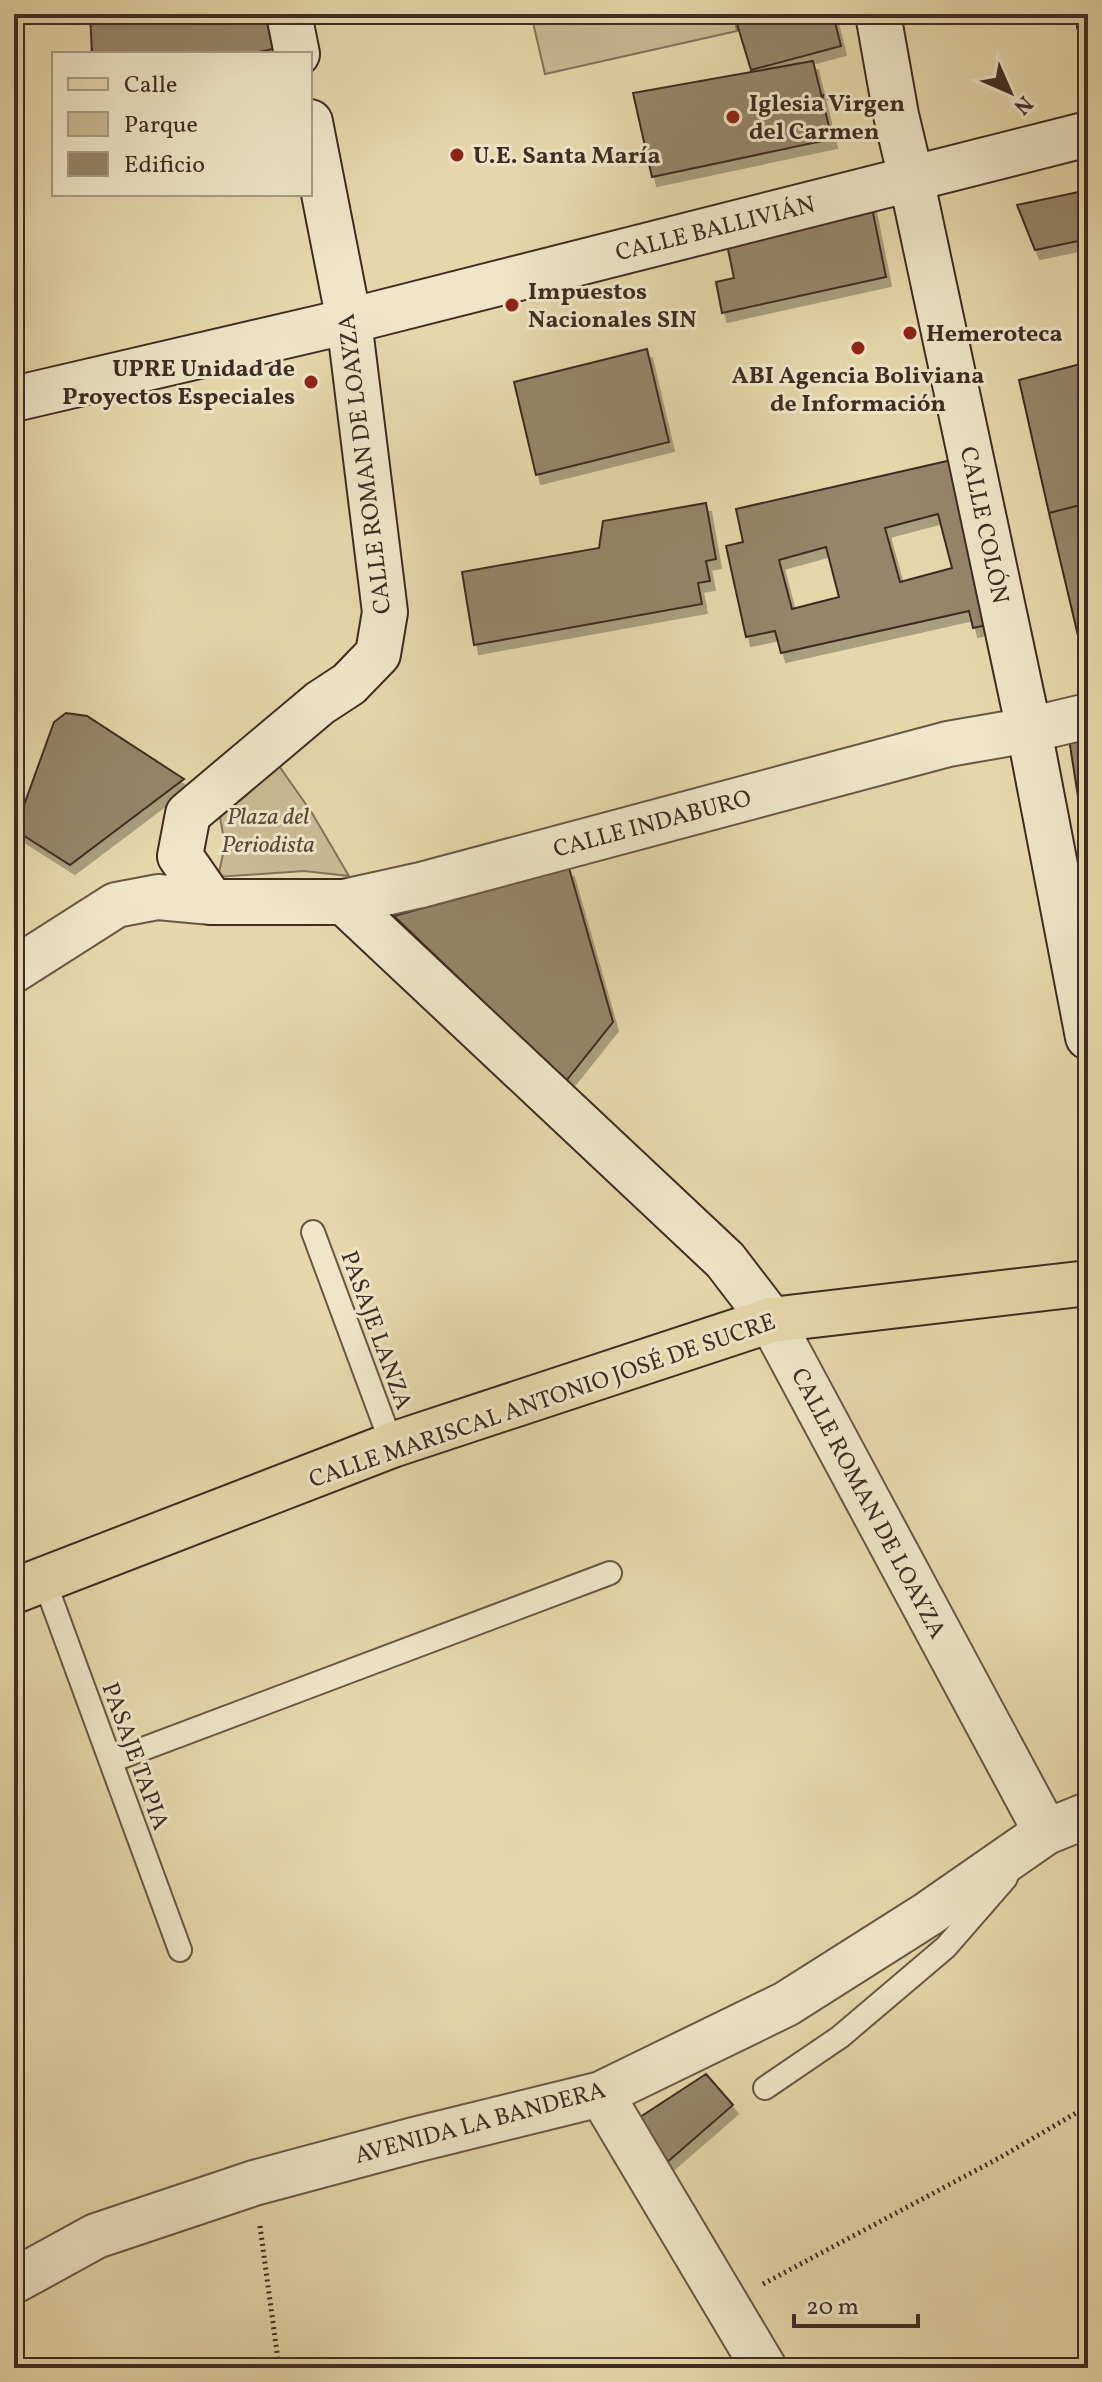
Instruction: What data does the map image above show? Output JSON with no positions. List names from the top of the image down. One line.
{"streets":{"main road":["CALLE MARISCAL ANTONIO JOSÉ DE SUCRE"],"street":["CALLE BALLIVIÁN","CALLE ROMAN DE LOAYZA","CALLE COLÓN","CALLE INDABURO","AVENIDA LA BANDERA"],"lane":["PASAJE LANZA","PASAJE TAPIA"]},"crossings":[["CALLE BALLIVIÁN","CALLE ROMAN DE LOAYZA"],["CALLE BALLIVIÁN","CALLE COLÓN"],["CALLE ROMAN DE LOAYZA","CALLE INDABURO"],["CALLE ROMAN DE LOAYZA","CALLE MARISCAL ANTONIO JOSÉ DE SUCRE"],["CALLE ROMAN DE LOAYZA","AVENIDA LA BANDERA"],["CALLE COLÓN","CALLE INDABURO"],["PASAJE LANZA","CALLE MARISCAL ANTONIO JOSÉ DE SUCRE"],["CALLE MARISCAL ANTONIO JOSÉ DE SUCRE","PASAJE TAPIA"]],"parks":["Plaza del Periodista"],"places":["Iglesia Virgen del Carmen","U.E. Santa María","Impuestos Nacionales SIN","Hemeroteca","ABI Agencia Boliviana de Información","UPRE Unidad de Proyectos Especiales"],"legend":["Calle","Parque","Edificio"],"scale_bar":"20 m","north":"bottom right"}
